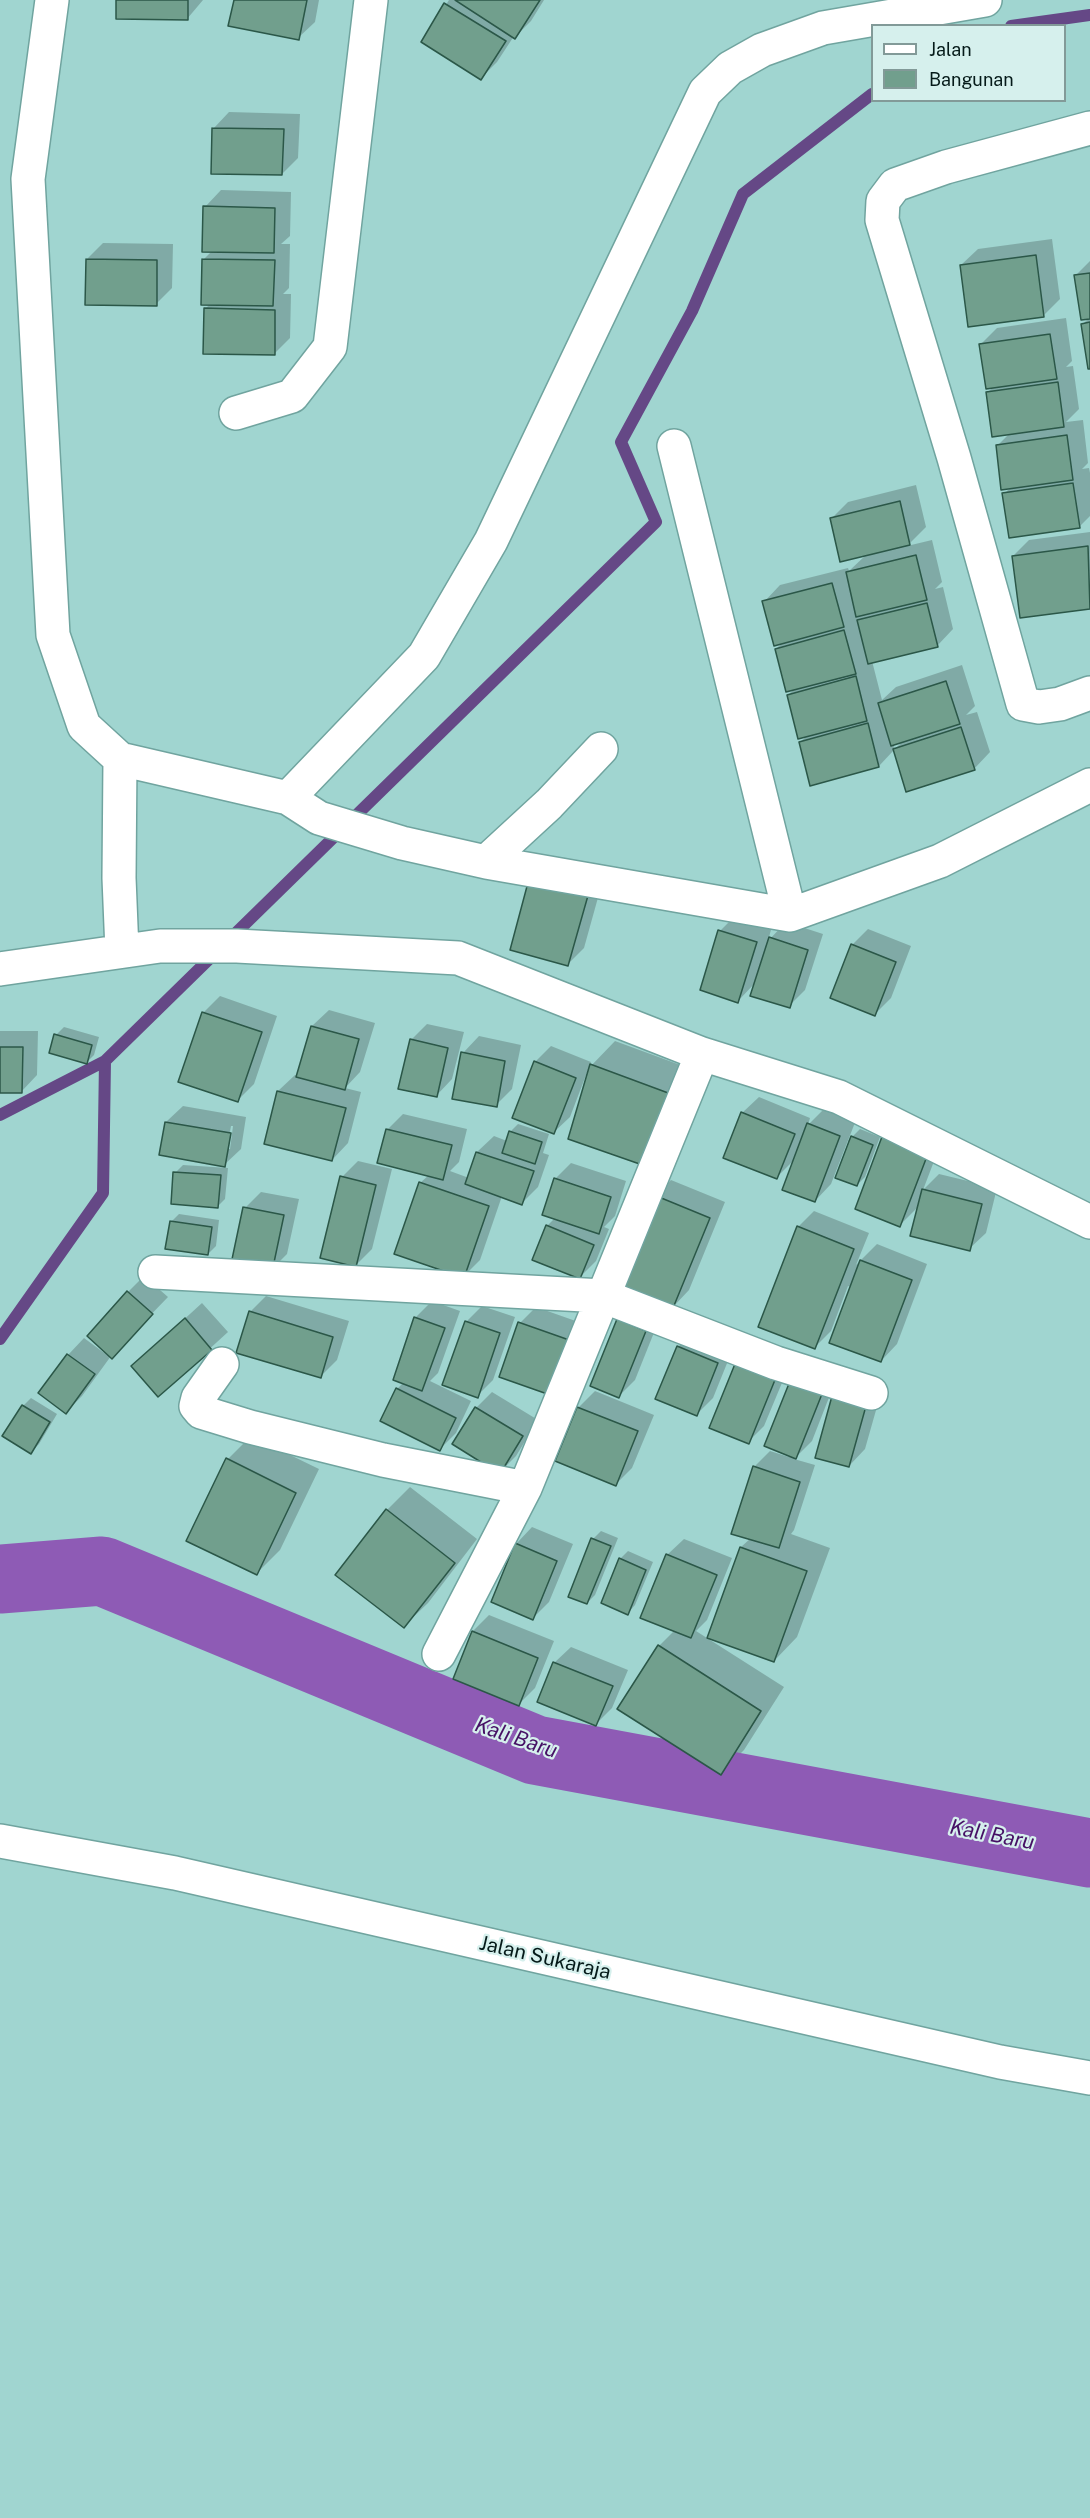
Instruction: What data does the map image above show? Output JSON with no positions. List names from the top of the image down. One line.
{"streets":{"street":["Jalan Sukaraja"]},"water":["Kali Baru"],"legend":["Jalan","Bangunan"]}
